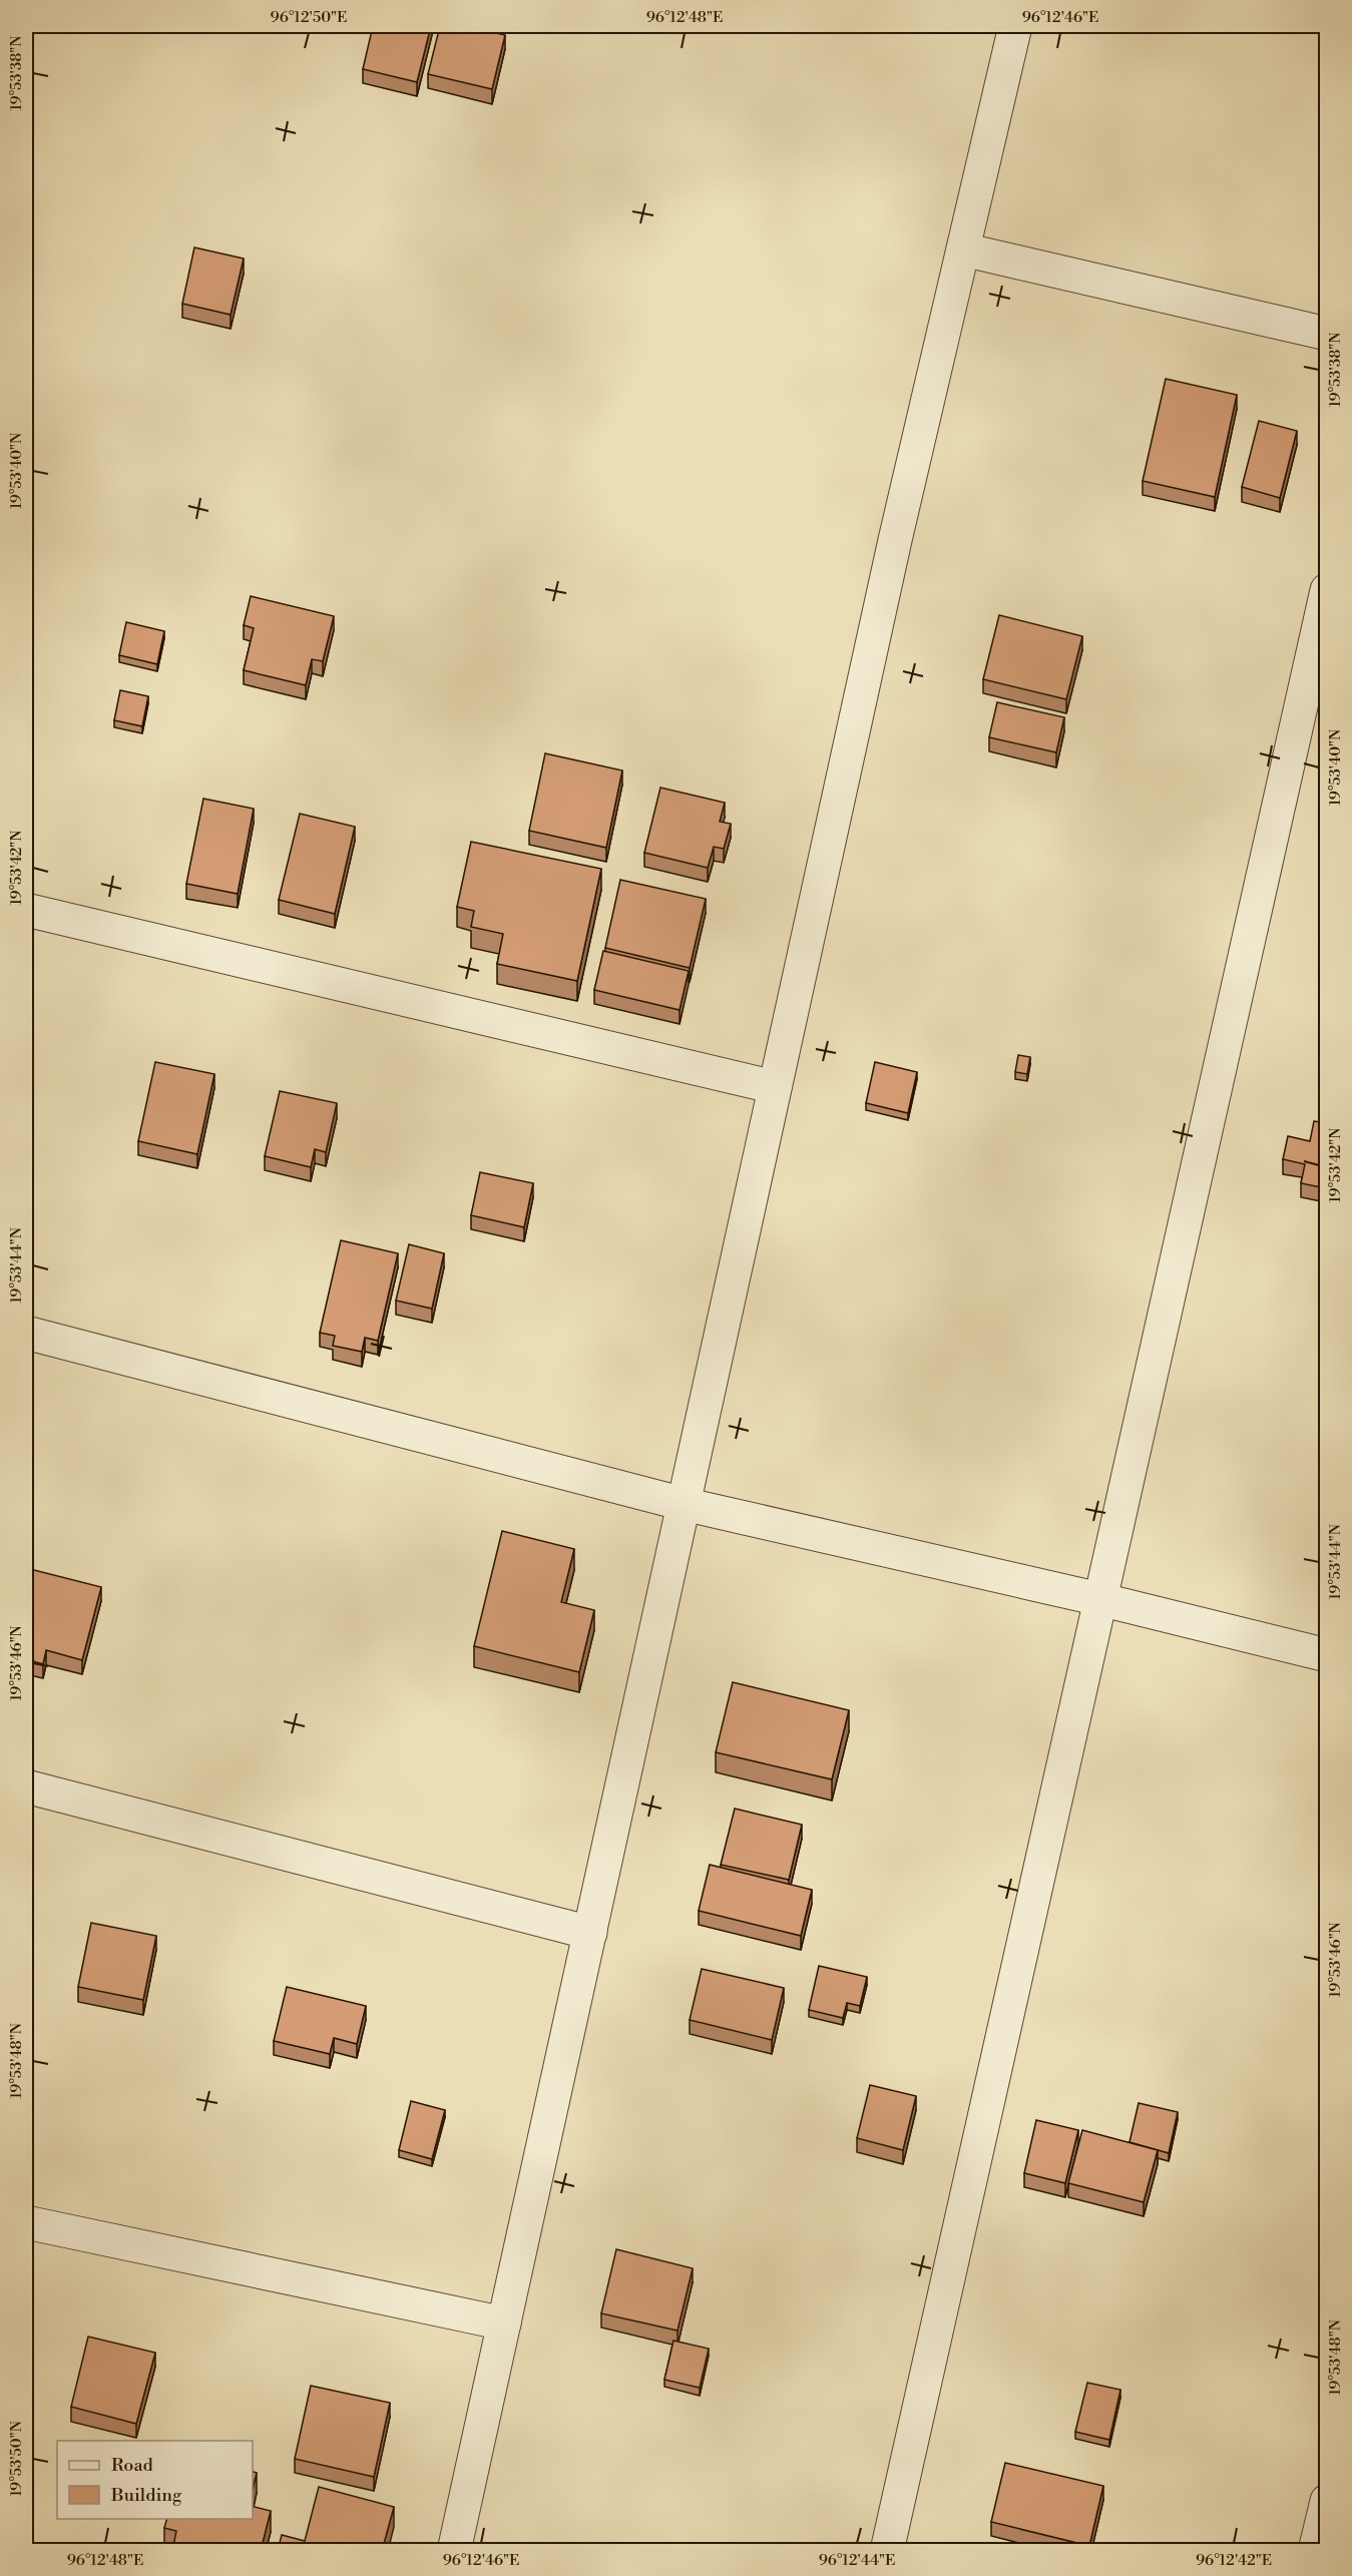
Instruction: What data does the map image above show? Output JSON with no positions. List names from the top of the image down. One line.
{"legend":["Road","Building"],"coordinates":["96°12'50\"E","96°12'48\"E","96°12'46\"E","19°53'38\"N","19°53'40\"N","19°53'42\"N","19°53'44\"N","19°53'46\"N","19°53'48\"N","19°53'50\"N","96°12'44\"E","96°12'42\"E"]}
